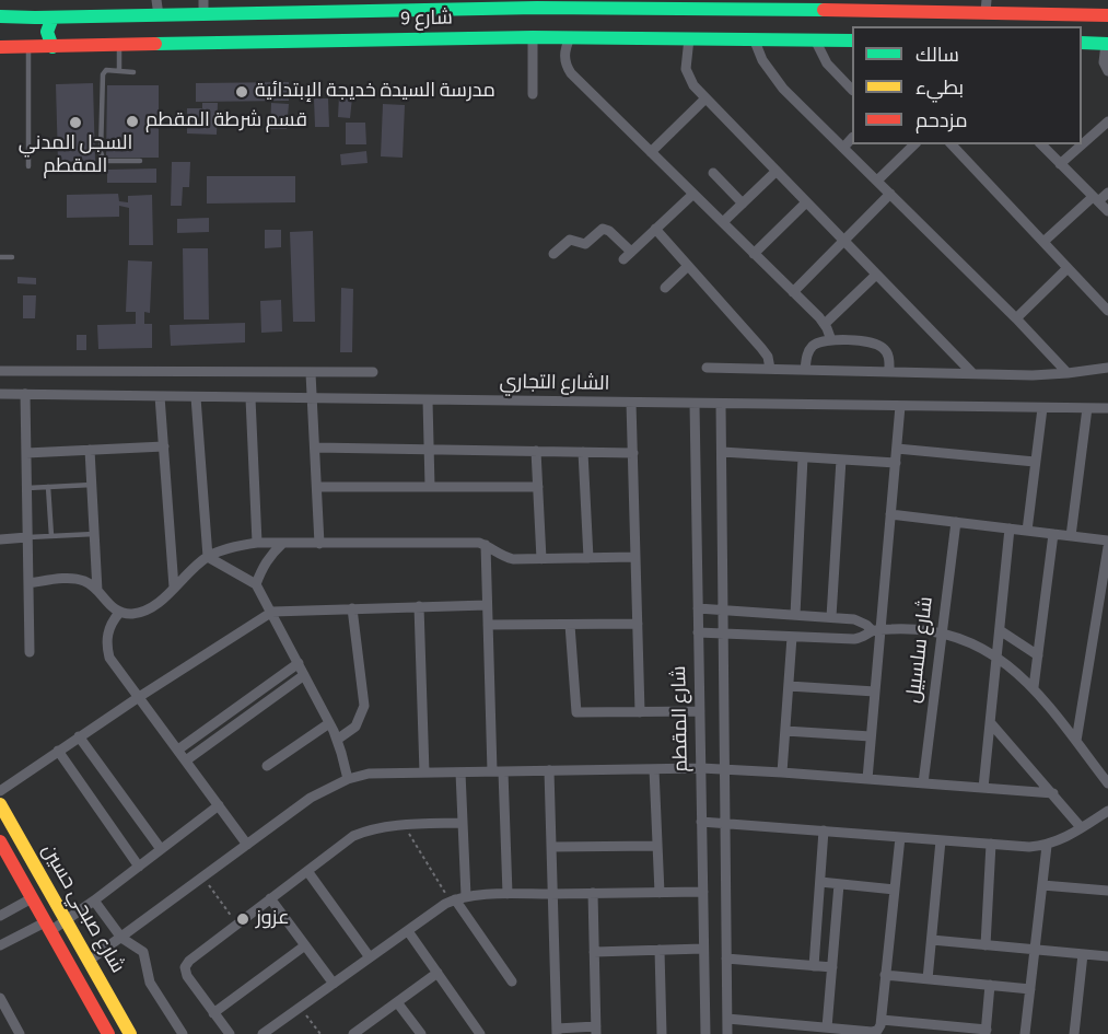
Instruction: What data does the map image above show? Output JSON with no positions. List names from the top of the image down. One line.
{"streets":{"main road":["شارع 9","شارع صبحي حسين"],"street":["الشارع التجاري","شارع سلسبيل","شارع المقطم"]},"crossings":[["الشارع التجاري","شارع المقطم"]],"places":["مدرسة السيدة خديجة الإبتدائية","قسم شرطة المقطم","السجل المدني المقطم","عزوز"],"legend":["سالك","بطيء","مزدحم"]}
